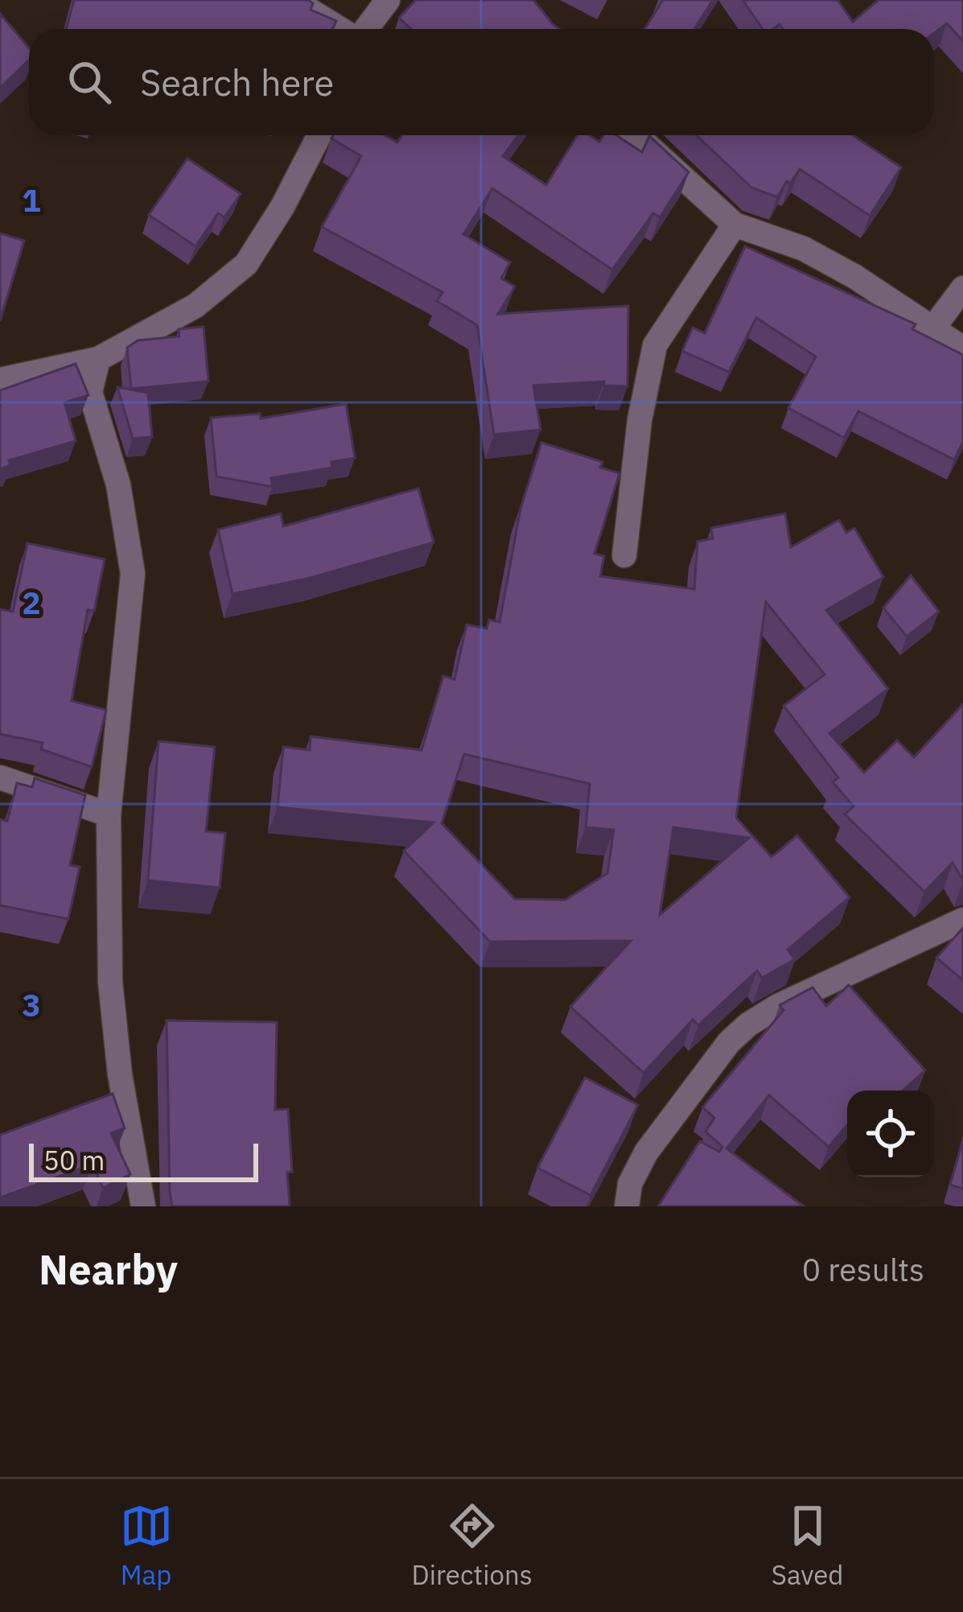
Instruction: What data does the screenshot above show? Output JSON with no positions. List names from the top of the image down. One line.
{"scale_bar":"50 m","page":{"search":"Search here","scale":"50 m","heading":["Nearby","0 results"],"nav":["Map","Directions","Saved"]},"grid":{"rows":["1","2","3"]}}
